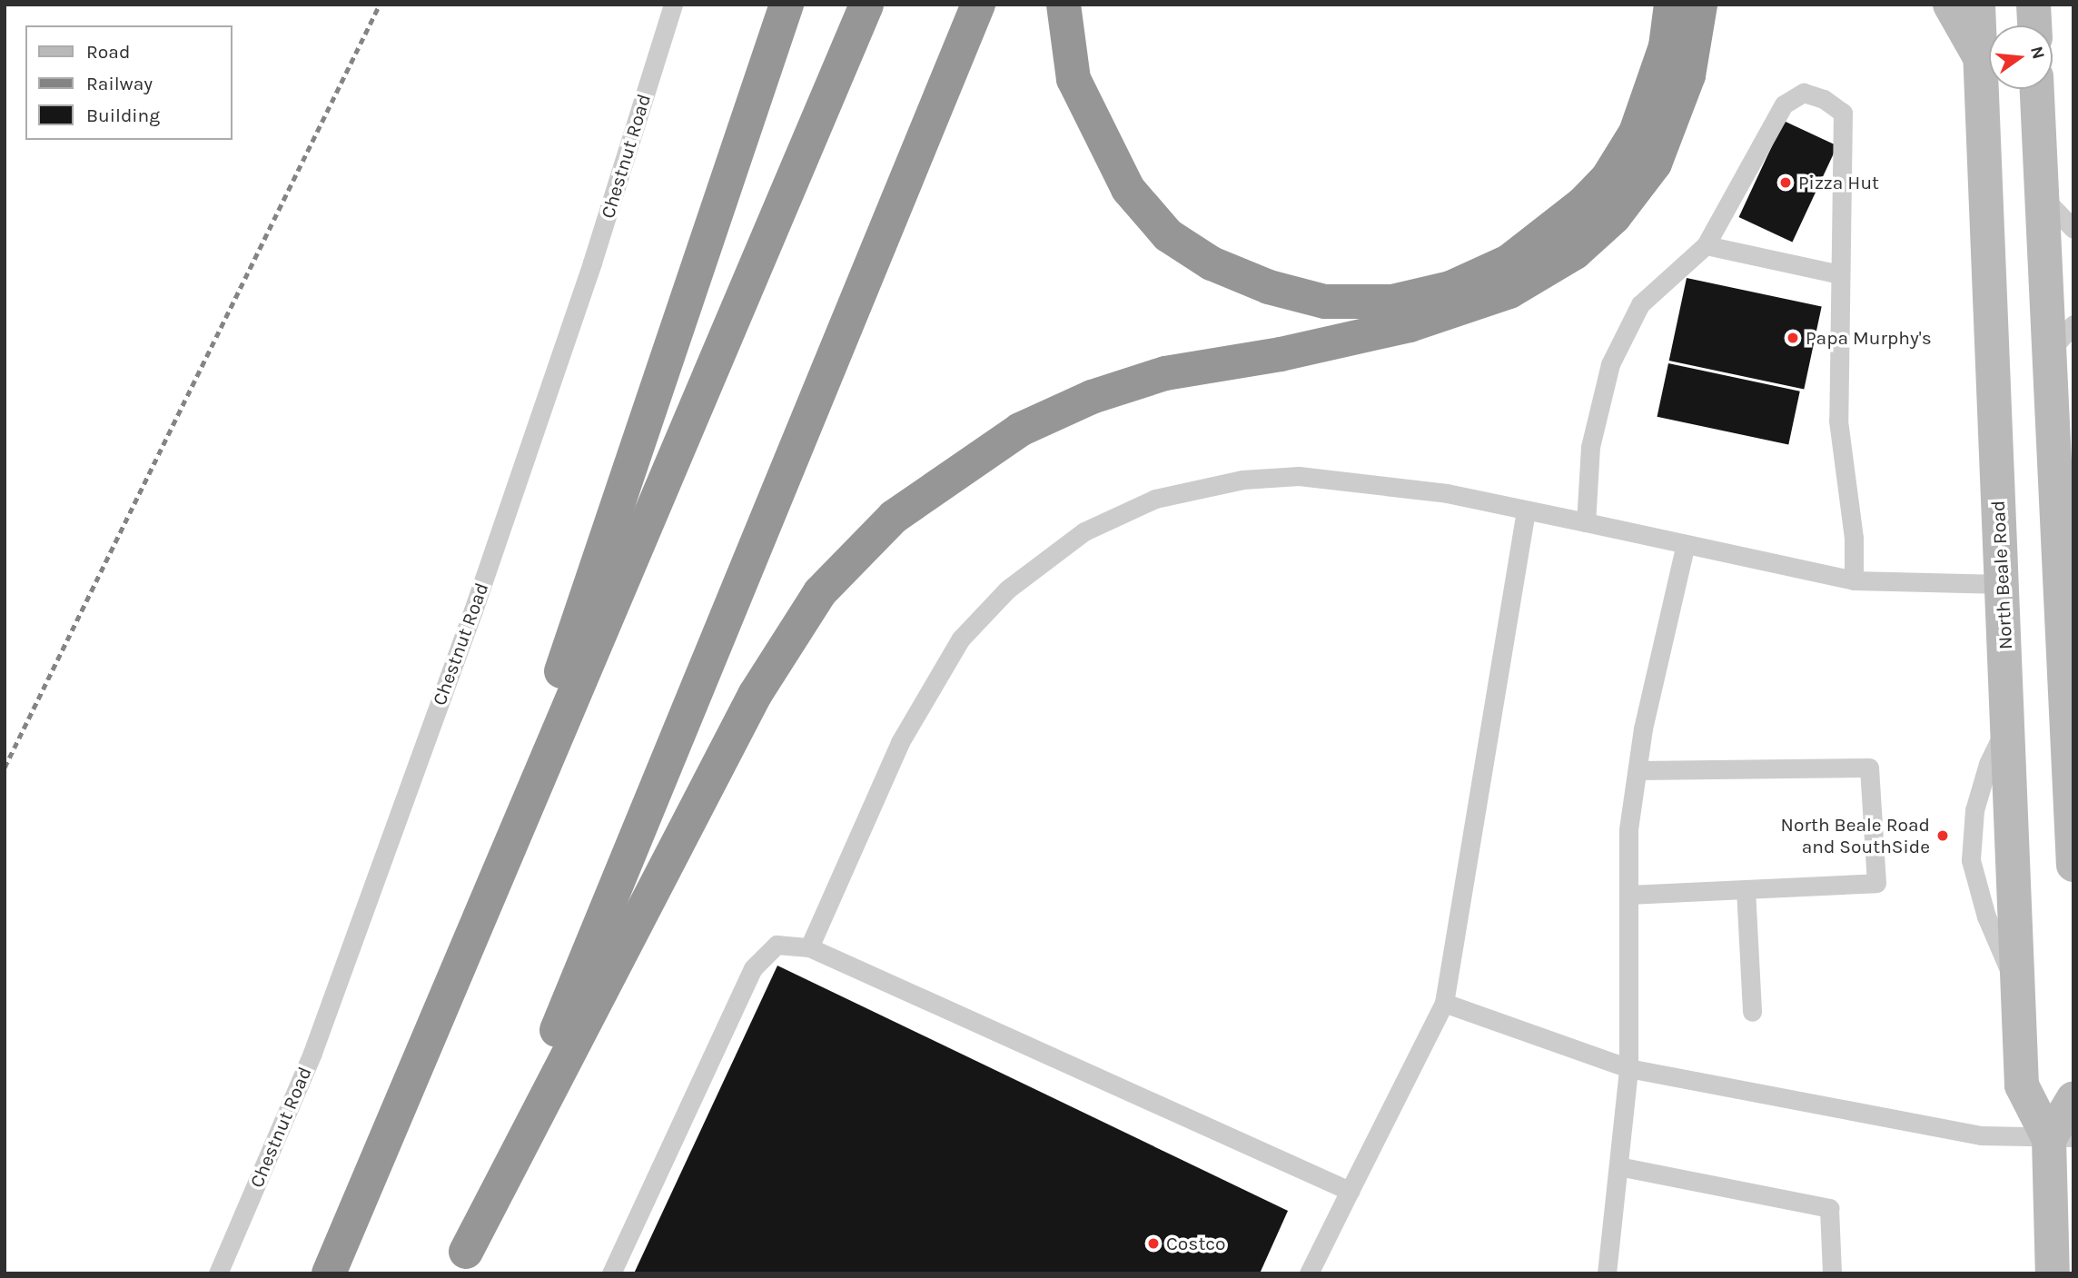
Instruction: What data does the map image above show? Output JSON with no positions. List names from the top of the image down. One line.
{"streets":{"main road":["North Beale Road"],"lane":["Chestnut Road"]},"places":["Pizza Hut","Papa Murphy's","North Beale Road and SouthSide","Costco"],"legend":["Road","Railway","Building"],"north":"right"}
